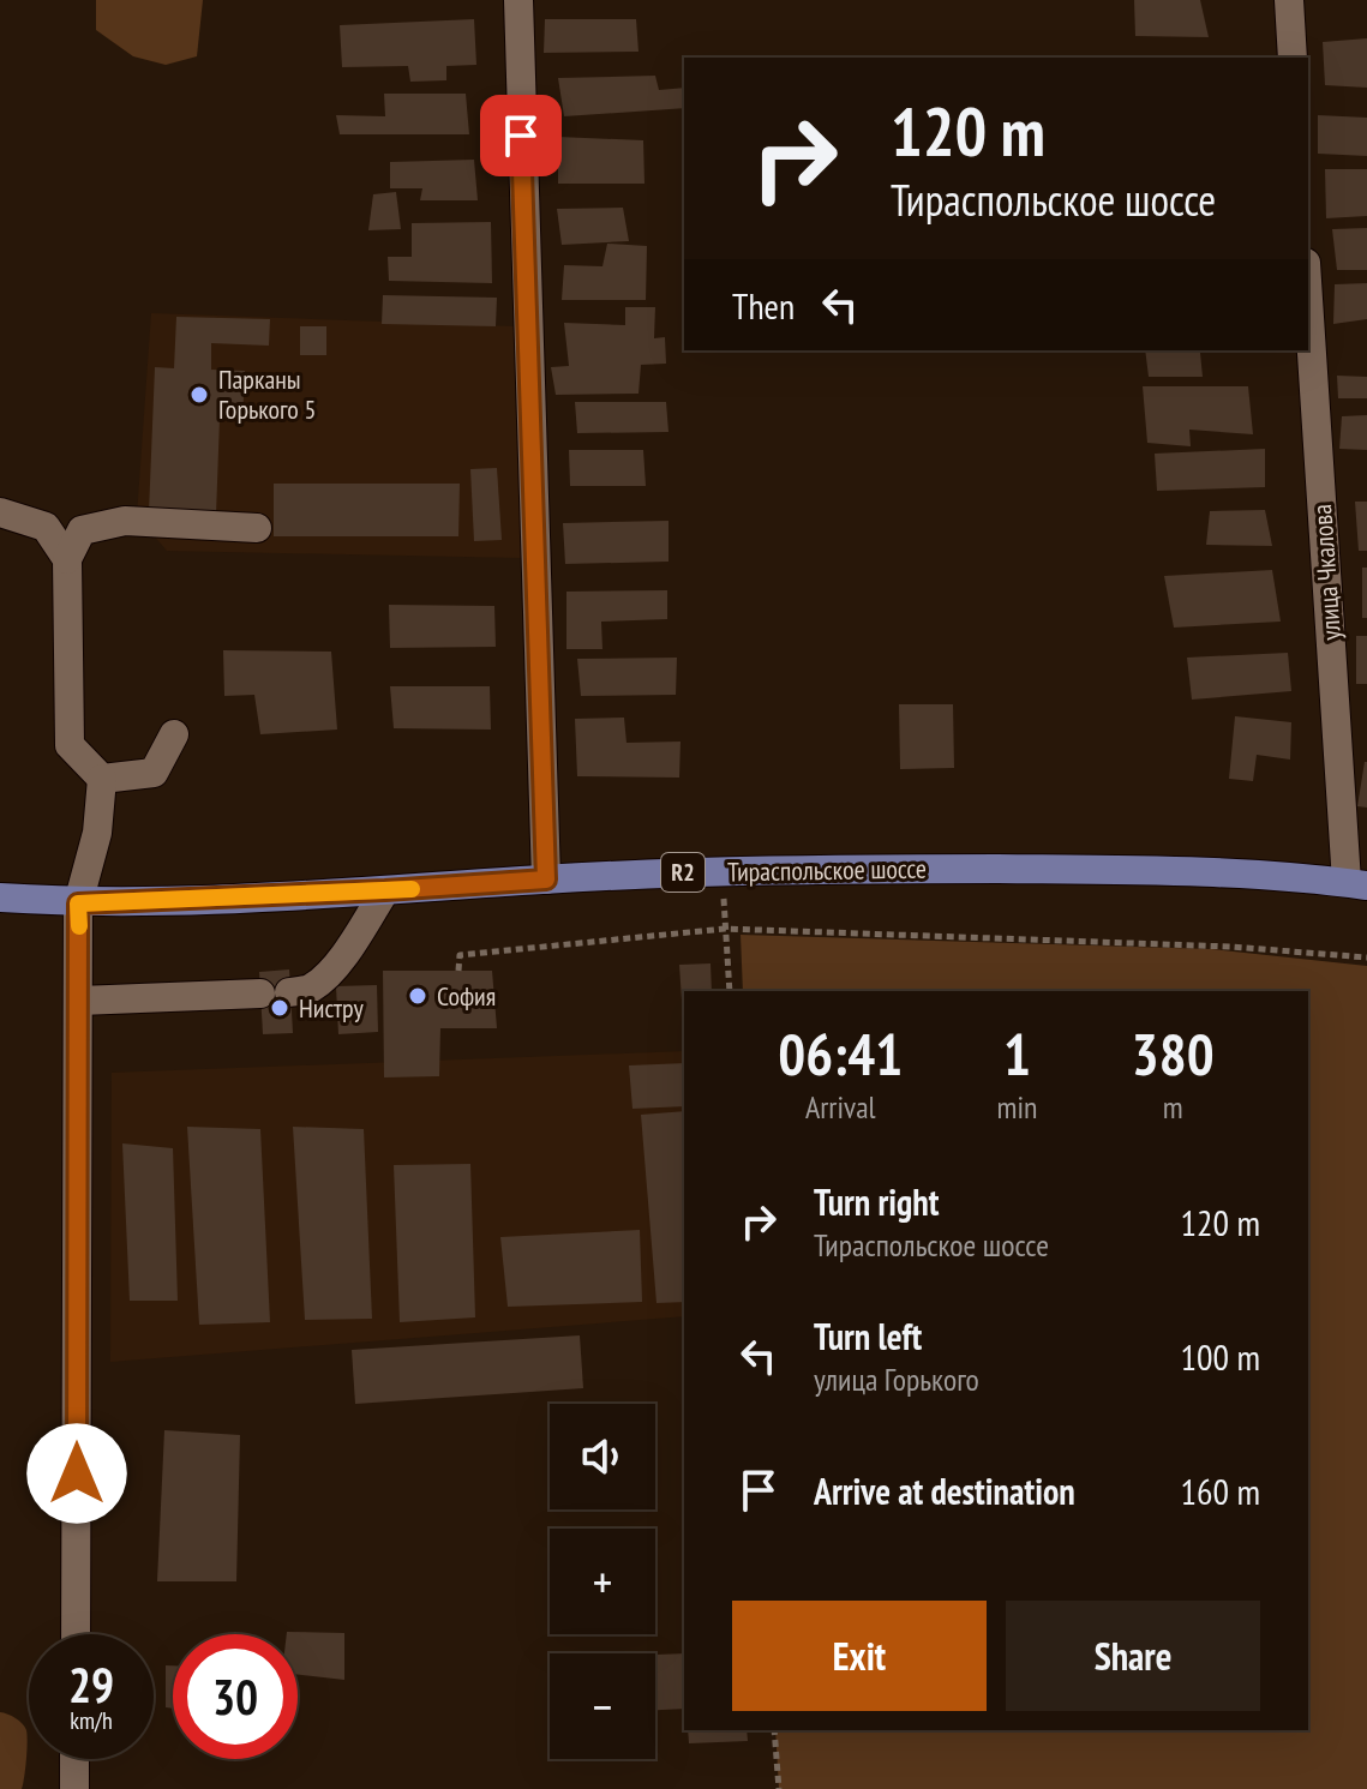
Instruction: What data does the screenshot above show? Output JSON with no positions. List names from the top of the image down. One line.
{"streets":{"main road":["Тираспольское шоссе","R2"],"street":["улица Чкалова"]},"crossings":[["улица Чкалова","Тираспольское шоссе"]],"places":["Парканы Горького 5","София","Нистру"],"page":{"turn":["120 m","Тираспольское шоссе"],"then":"Then","eta":["06:41","Arrival","1","min","380","m"],"list":[{"name":"Turn right","note":"Тираспольское шоссе","value":"120 m"},{"name":"Turn left","note":"улица Горького","value":"100 m"},{"name":"Arrive at destination","value":"160 m"}],"map_buttons":["+","−"],"buttons":["Exit","Share"],"speed":"29 km/h","limit":"30"}}
